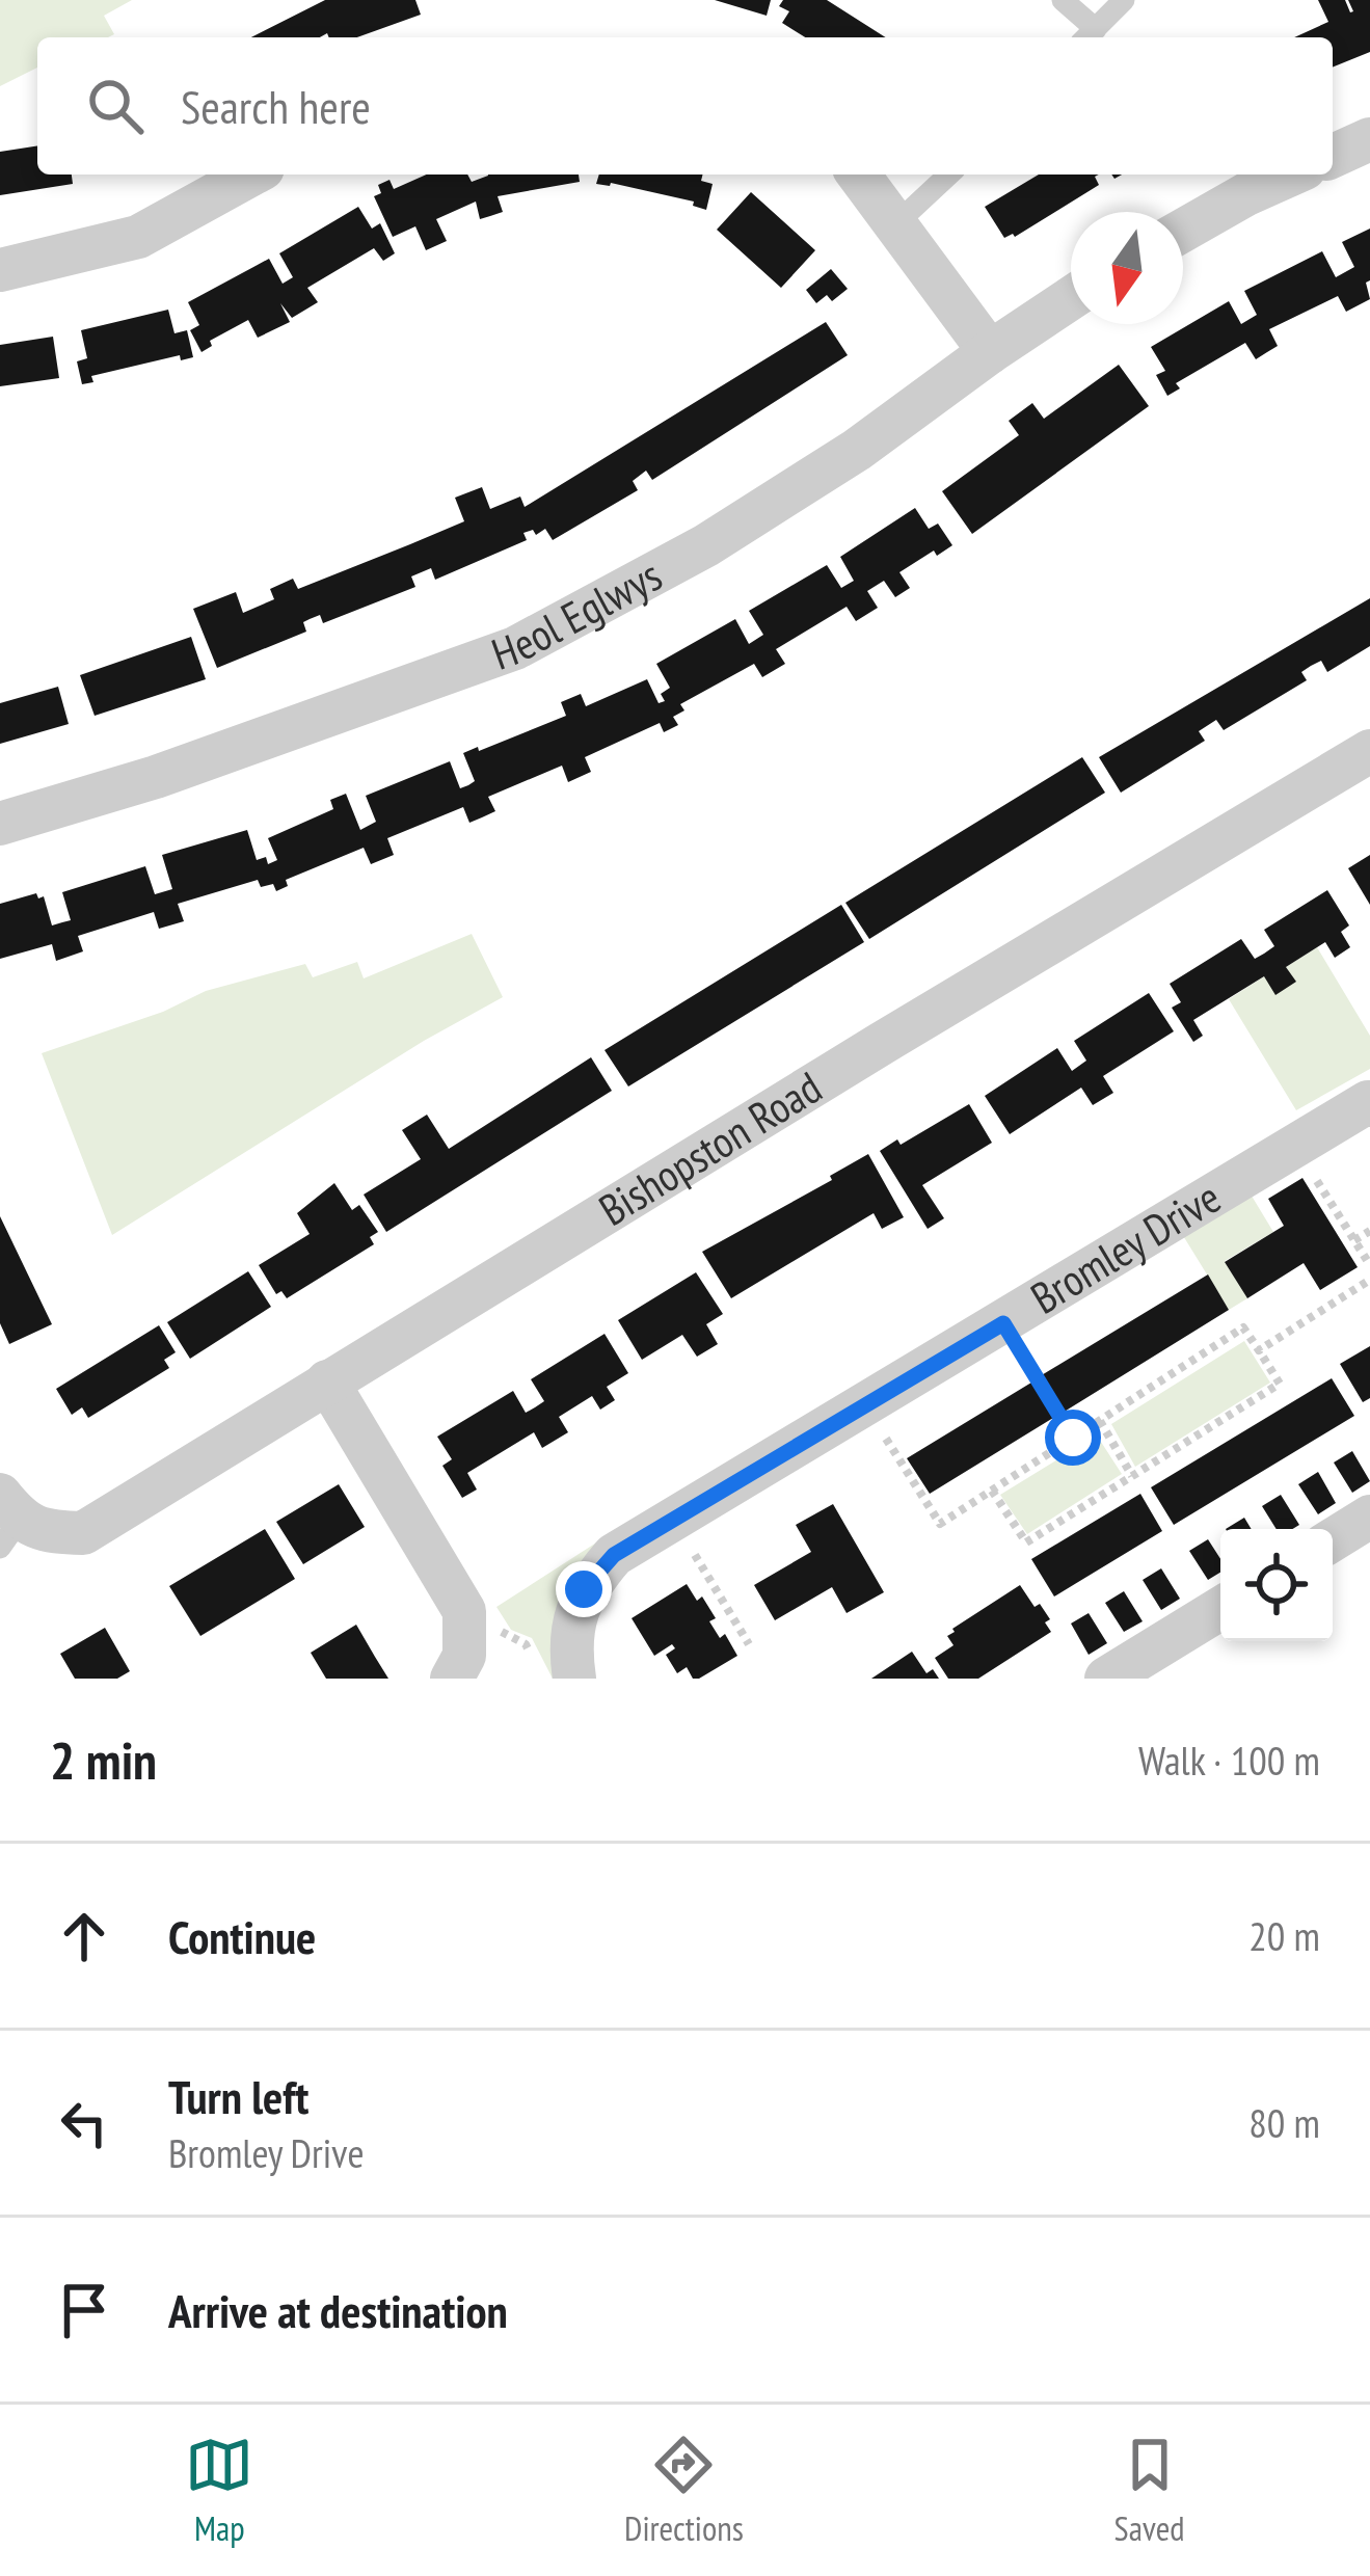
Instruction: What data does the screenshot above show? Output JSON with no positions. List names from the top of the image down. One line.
{"streets":{"street":["Heol Eglwys","Bishopston Road","Bromley Drive"]},"north":"bottom","page":{"search":"Search here","heading":["2 min","Walk · 100 m"],"list":[["Continue","20 m"],["Turn left","Bromley Drive","80 m"],"Arrive at destination"],"nav":["Map","Directions","Saved"]}}
